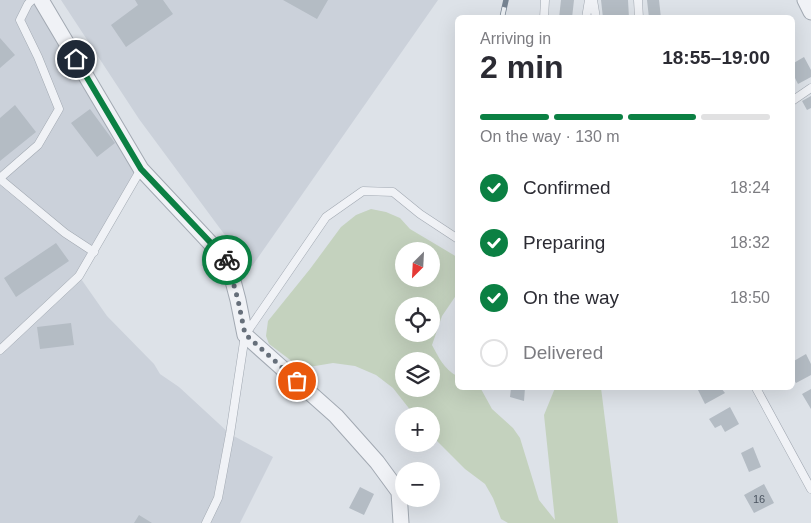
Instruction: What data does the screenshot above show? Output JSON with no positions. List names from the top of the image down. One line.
{"house_numbers":["16"],"north":"bottom left","page":{"heading":["2 min","Arriving in","18:55–19:00"],"bar":"On the way · 130 m","list":[["Confirmed","18:24"],["Preparing","18:32"],["On the way","18:50"],"Delivered"],"map_buttons":["+","−"]}}
